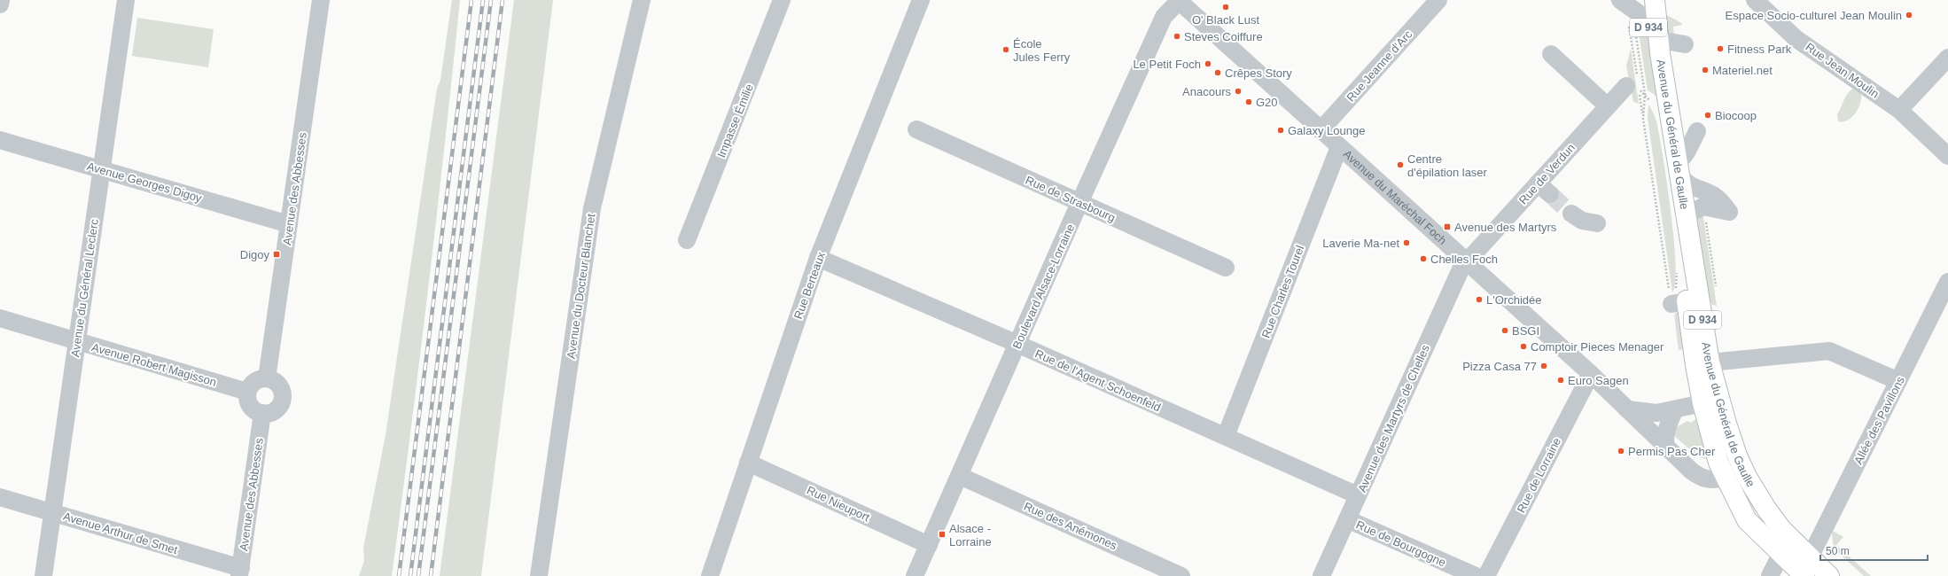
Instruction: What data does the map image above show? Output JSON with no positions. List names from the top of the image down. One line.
{"streets":{"main road":["D 934","Avenue du Général de Gaulle"],"street":["Rue Jeanne d'Arc","Rue Jean Moulin","Impasse Émilie","Rue de Verdun","Avenue Georges Digoy","Avenue des Abbesses","Avenue du Maréchal Foch","Rue de Strasbourg","Rue Berteaux","Avenue du Docteur Blanchet","Boulevard Alsace-Lorraine","Avenue du Général Leclerc","Rue Charles Tourel","Avenue Robert Magisson","Rue de l'Agent Schoenfeld","Avenue des Martyrs de Chelles","Allée des Pavillons","Rue de Lorraine","Rue Nieuport","Rue des Anémones","Avenue Arthur de Smet","Rue de Bourgogne"]},"crossings":[["D 934","Avenue du Général de Gaulle"],["D 934","Allée des Pavillons"],["Rue Jeanne d'Arc","Avenue du Maréchal Foch"],["Avenue du Général de Gaulle","Avenue du Maréchal Foch"],["Avenue du Général de Gaulle","Allée des Pavillons"],["Rue de Verdun","Avenue du Maréchal Foch"],["Rue de Verdun","Avenue des Martyrs de Chelles"],["Avenue Georges Digoy","Avenue des Abbesses"],["Avenue Georges Digoy","Avenue du Général Leclerc"],["Avenue des Abbesses","Avenue Robert Magisson"],["Avenue des Abbesses","Avenue Arthur de Smet"],["Avenue du Maréchal Foch","Boulevard Alsace-Lorraine"],["Avenue du Maréchal Foch","Rue Charles Tourel"],["Avenue du Maréchal Foch","Avenue des Martyrs de Chelles"],["Avenue du Maréchal Foch","Rue de Lorraine"],["Rue de Strasbourg","Boulevard Alsace-Lorraine"],["Rue Berteaux","Rue de l'Agent Schoenfeld"],["Rue Berteaux","Rue Nieuport"],["Boulevard Alsace-Lorraine","Rue de l'Agent Schoenfeld"],["Boulevard Alsace-Lorraine","Rue Nieuport"],["Boulevard Alsace-Lorraine","Rue des Anémones"],["Avenue du Général Leclerc","Avenue Robert Magisson"],["Avenue du Général Leclerc","Avenue Arthur de Smet"],["Rue Charles Tourel","Rue de l'Agent Schoenfeld"],["Rue de l'Agent Schoenfeld","Avenue des Martyrs de Chelles"],["Avenue des Martyrs de Chelles","Rue de Bourgogne"]],"places":{"other":["O' Black Lust","Espace Socio-culturel Jean Moulin","Steves Coiffure","Fitness Park","École Jules Ferry","Le Petit Foch","Materiel.net","Crêpes Story","Anacours","G20","Biocoop","Galaxy Lounge","Centre d'épilation laser","Laverie Ma-net","Chelles Foch","L'Orchidée","BSGI","Comptoir Pieces Menager","Pizza Casa 77","Euro Sagen","Permis Pas Cher"],"transit":["Avenue des Martyrs","Digoy","Alsace - Lorraine"]},"scale_bar":"50 m"}
